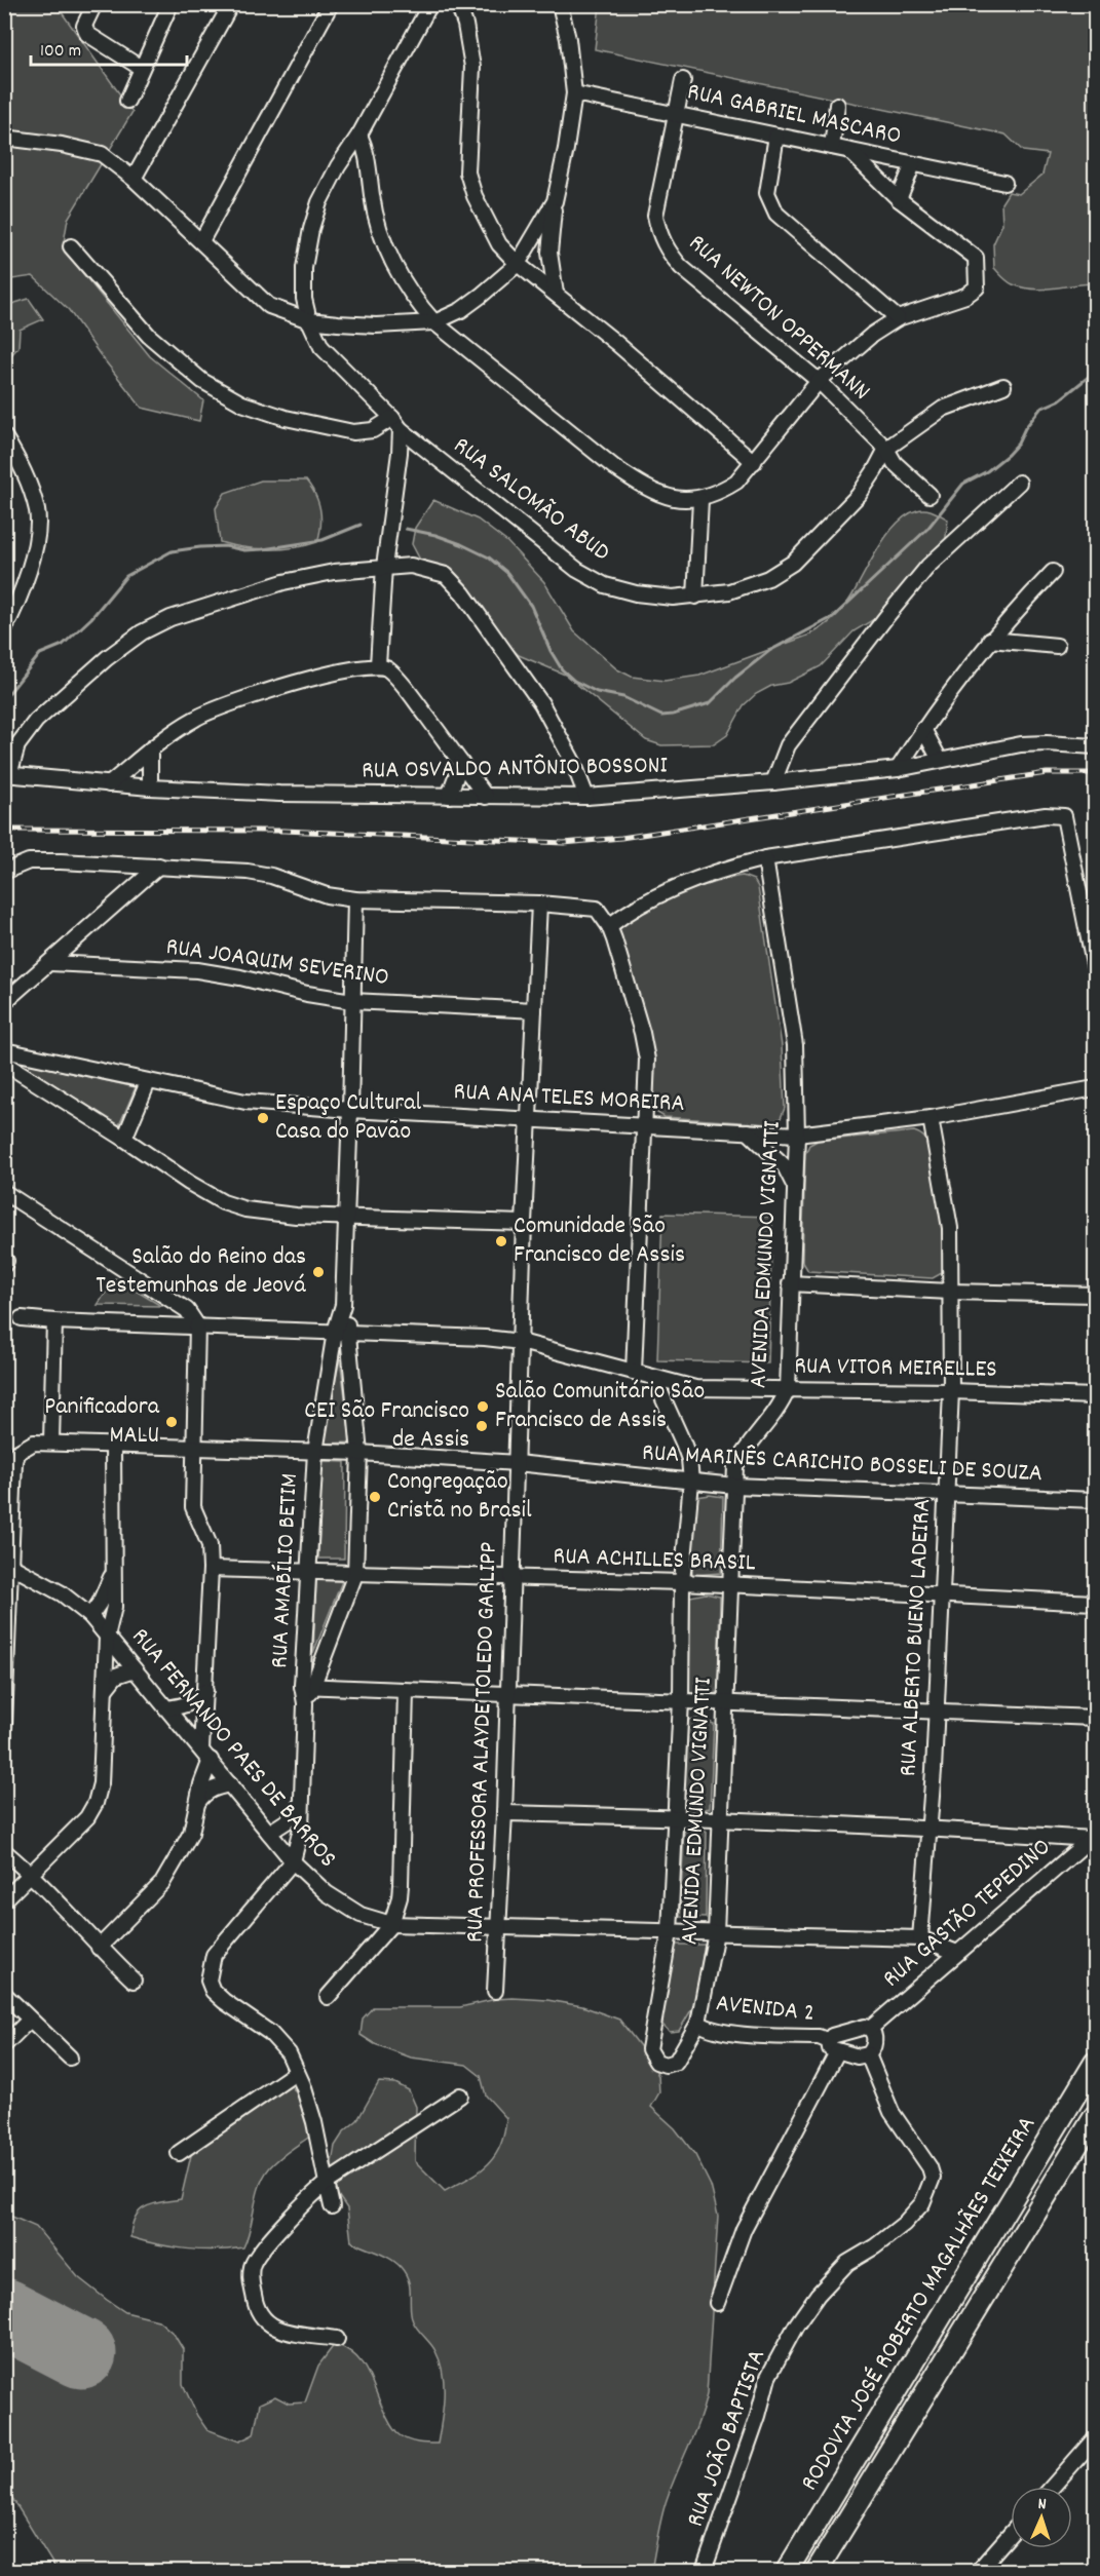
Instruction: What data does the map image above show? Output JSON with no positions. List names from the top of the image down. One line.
{"streets":{"highway":["RODOVIA JOSÉ ROBERTO MAGALHÃES TEIXEIRA"],"street":["RUA GABRIEL MASCARO","RUA NEWTON OPPERMANN","RUA SALOMÃO ABUD","RUA OSVALDO ANTÔNIO BOSSONI","RUA JOAQUIM SEVERINO","RUA ANA TELES MOREIRA","AVENIDA EDMUNDO VIGNATTI","RUA VITOR MEIRELLES","RUA MARINÊS CARICHIO BOSSELI DE SOUZA","RUA ACHILLES BRASIL","RUA AMABÍLIO BETIM","RUA ALBERTO BUENO LADEIRA","RUA PROFESSORA ALAYDE TOLEDO GARLIPP","RUA FERNANDO PAES DE BARROS","RUA GASTÃO TEPEDINO","AVENIDA 2","RUA JOÃO BAPTISTA"]},"crossings":[["RUA GABRIEL MASCARO","RUA NEWTON OPPERMANN"],["RUA NEWTON OPPERMANN","RUA SALOMÃO ABUD"],["RUA JOAQUIM SEVERINO","RUA PROFESSORA ALAYDE TOLEDO GARLIPP"],["RUA ANA TELES MOREIRA","AVENIDA EDMUNDO VIGNATTI"],["RUA ANA TELES MOREIRA","RUA ALBERTO BUENO LADEIRA"],["RUA ANA TELES MOREIRA","RUA PROFESSORA ALAYDE TOLEDO GARLIPP"],["AVENIDA EDMUNDO VIGNATTI","RUA VITOR MEIRELLES"],["AVENIDA EDMUNDO VIGNATTI","RUA MARINÊS CARICHIO BOSSELI DE SOUZA"],["AVENIDA EDMUNDO VIGNATTI","RUA ACHILLES BRASIL"],["AVENIDA EDMUNDO VIGNATTI","RUA FERNANDO PAES DE BARROS"],["AVENIDA EDMUNDO VIGNATTI","AVENIDA 2"],["RUA VITOR MEIRELLES","RUA AMABÍLIO BETIM"],["RUA VITOR MEIRELLES","RUA ALBERTO BUENO LADEIRA"],["RUA VITOR MEIRELLES","RUA PROFESSORA ALAYDE TOLEDO GARLIPP"],["RUA MARINÊS CARICHIO BOSSELI DE SOUZA","RUA AMABÍLIO BETIM"],["RUA MARINÊS CARICHIO BOSSELI DE SOUZA","RUA ALBERTO BUENO LADEIRA"],["RUA MARINÊS CARICHIO BOSSELI DE SOUZA","RUA PROFESSORA ALAYDE TOLEDO GARLIPP"],["RUA MARINÊS CARICHIO BOSSELI DE SOUZA","RUA FERNANDO PAES DE BARROS"],["RUA ACHILLES BRASIL","RUA AMABÍLIO BETIM"],["RUA ACHILLES BRASIL","RUA ALBERTO BUENO LADEIRA"],["RUA ACHILLES BRASIL","RUA PROFESSORA ALAYDE TOLEDO GARLIPP"],["RUA AMABÍLIO BETIM","RUA FERNANDO PAES DE BARROS"],["RUA ALBERTO BUENO LADEIRA","RUA FERNANDO PAES DE BARROS"],["RUA PROFESSORA ALAYDE TOLEDO GARLIPP","RUA FERNANDO PAES DE BARROS"],["RUA FERNANDO PAES DE BARROS","RUA GASTÃO TEPEDINO"],["AVENIDA 2","RUA JOÃO BAPTISTA"]],"places":["Espaço Cultural Casa do Pavão","Comunidade São Francisco de Assis","Salão do Reino das Testemunhas de Jeová","Salão Comunitário São Francisco de Assis","Panificadora MALU","CEI São Francisco de Assis","Congregação Cristã no Brasil"],"scale_bar":"100 m","north":"top"}
